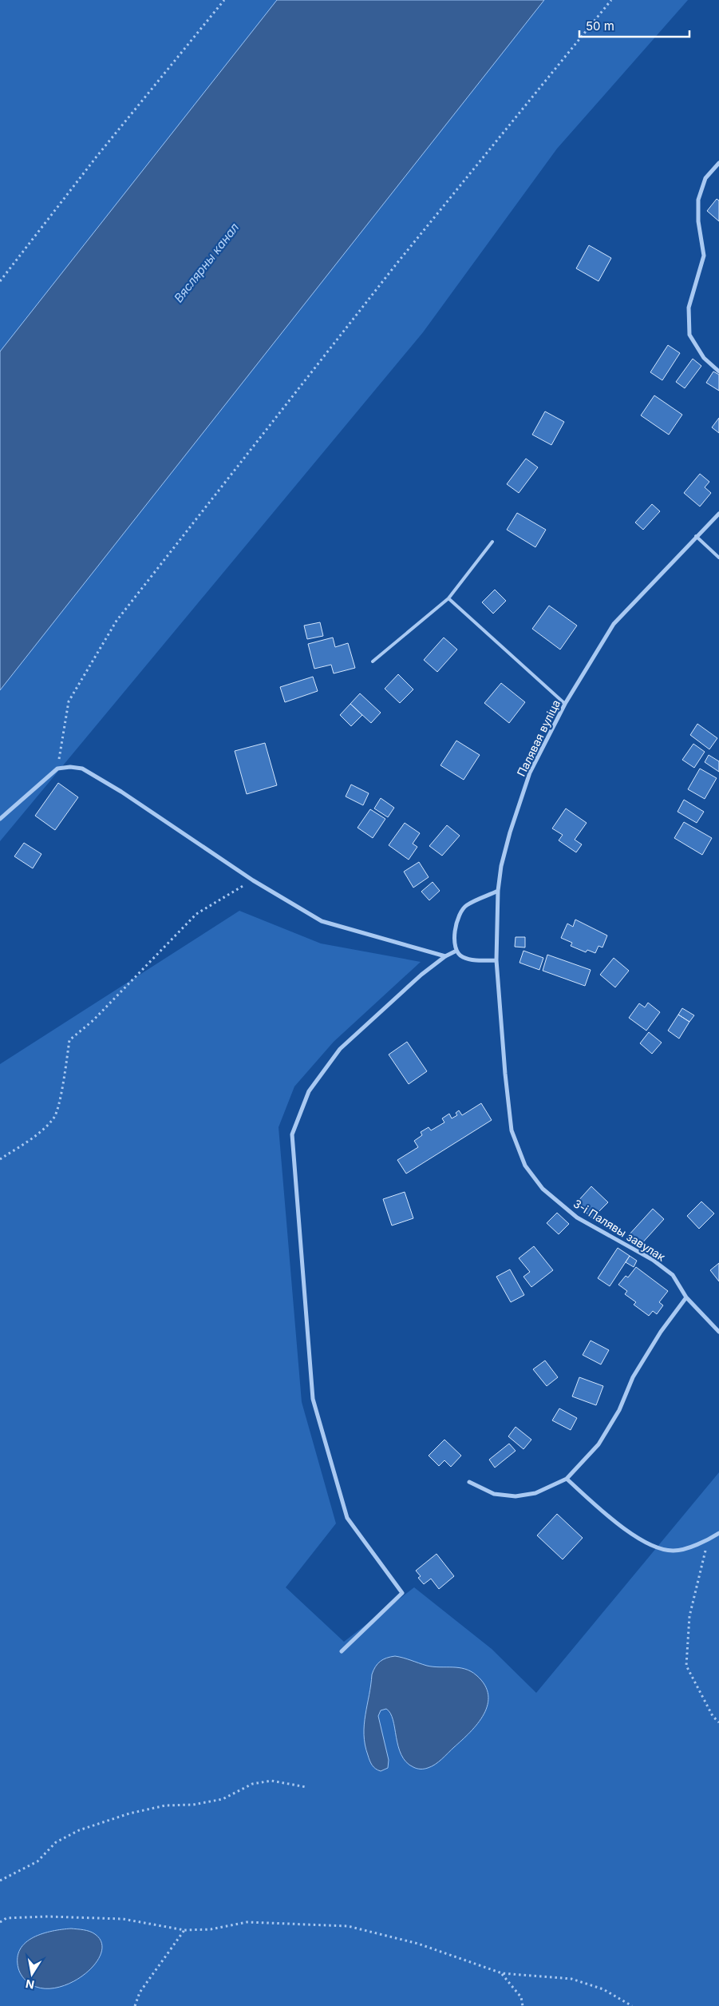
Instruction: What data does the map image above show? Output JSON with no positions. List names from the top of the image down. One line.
{"streets":{"street":["Палявая вуліца","3-і Палявы завулак"]},"crossings":[["Палявая вуліца","3-і Палявы завулак"]],"water":["Вяслярны канал"],"scale_bar":"50 m","north":"bottom"}
